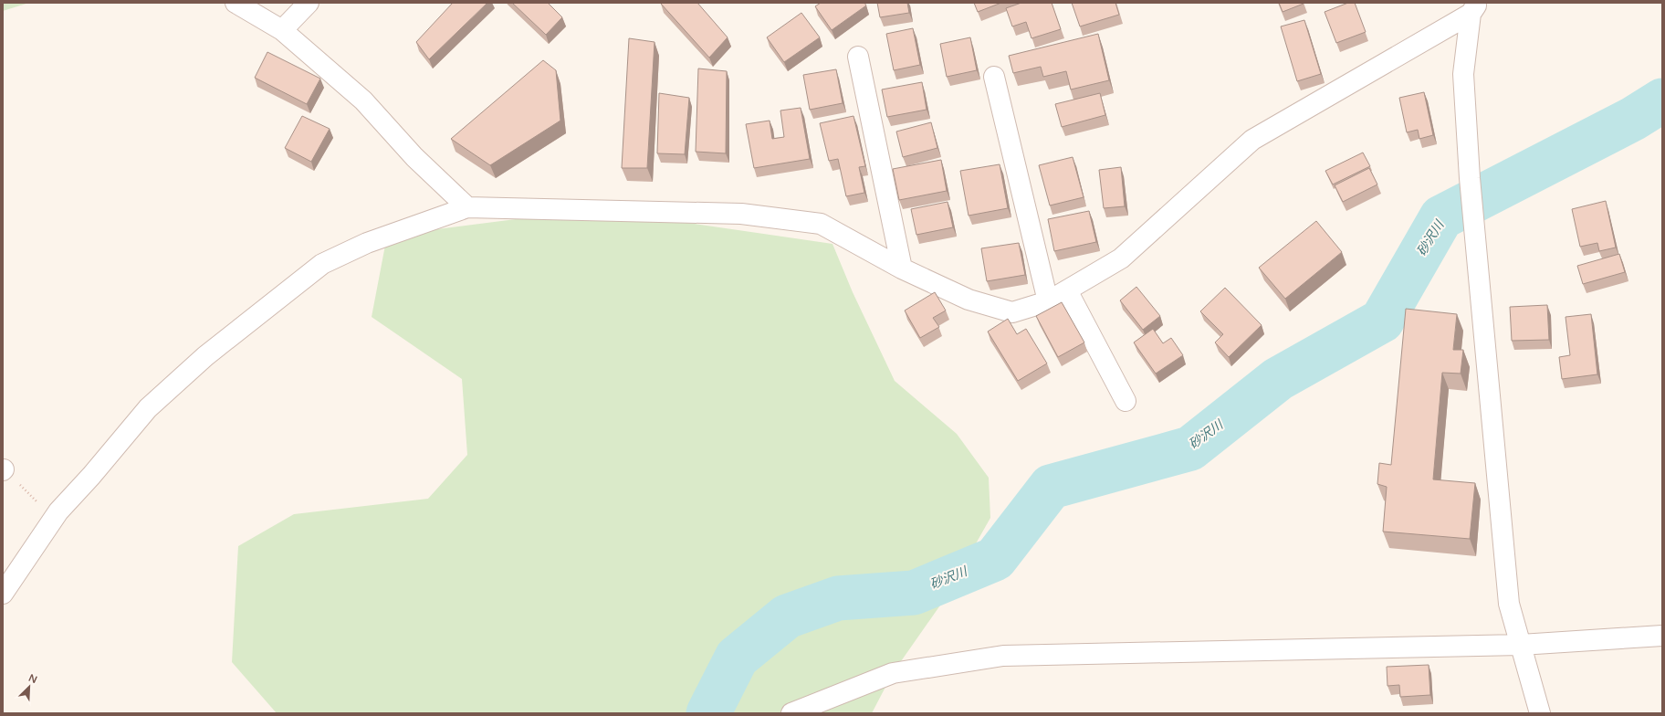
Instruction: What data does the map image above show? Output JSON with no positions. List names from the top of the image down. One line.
{"water":["砂沢川"],"north":"top right"}
